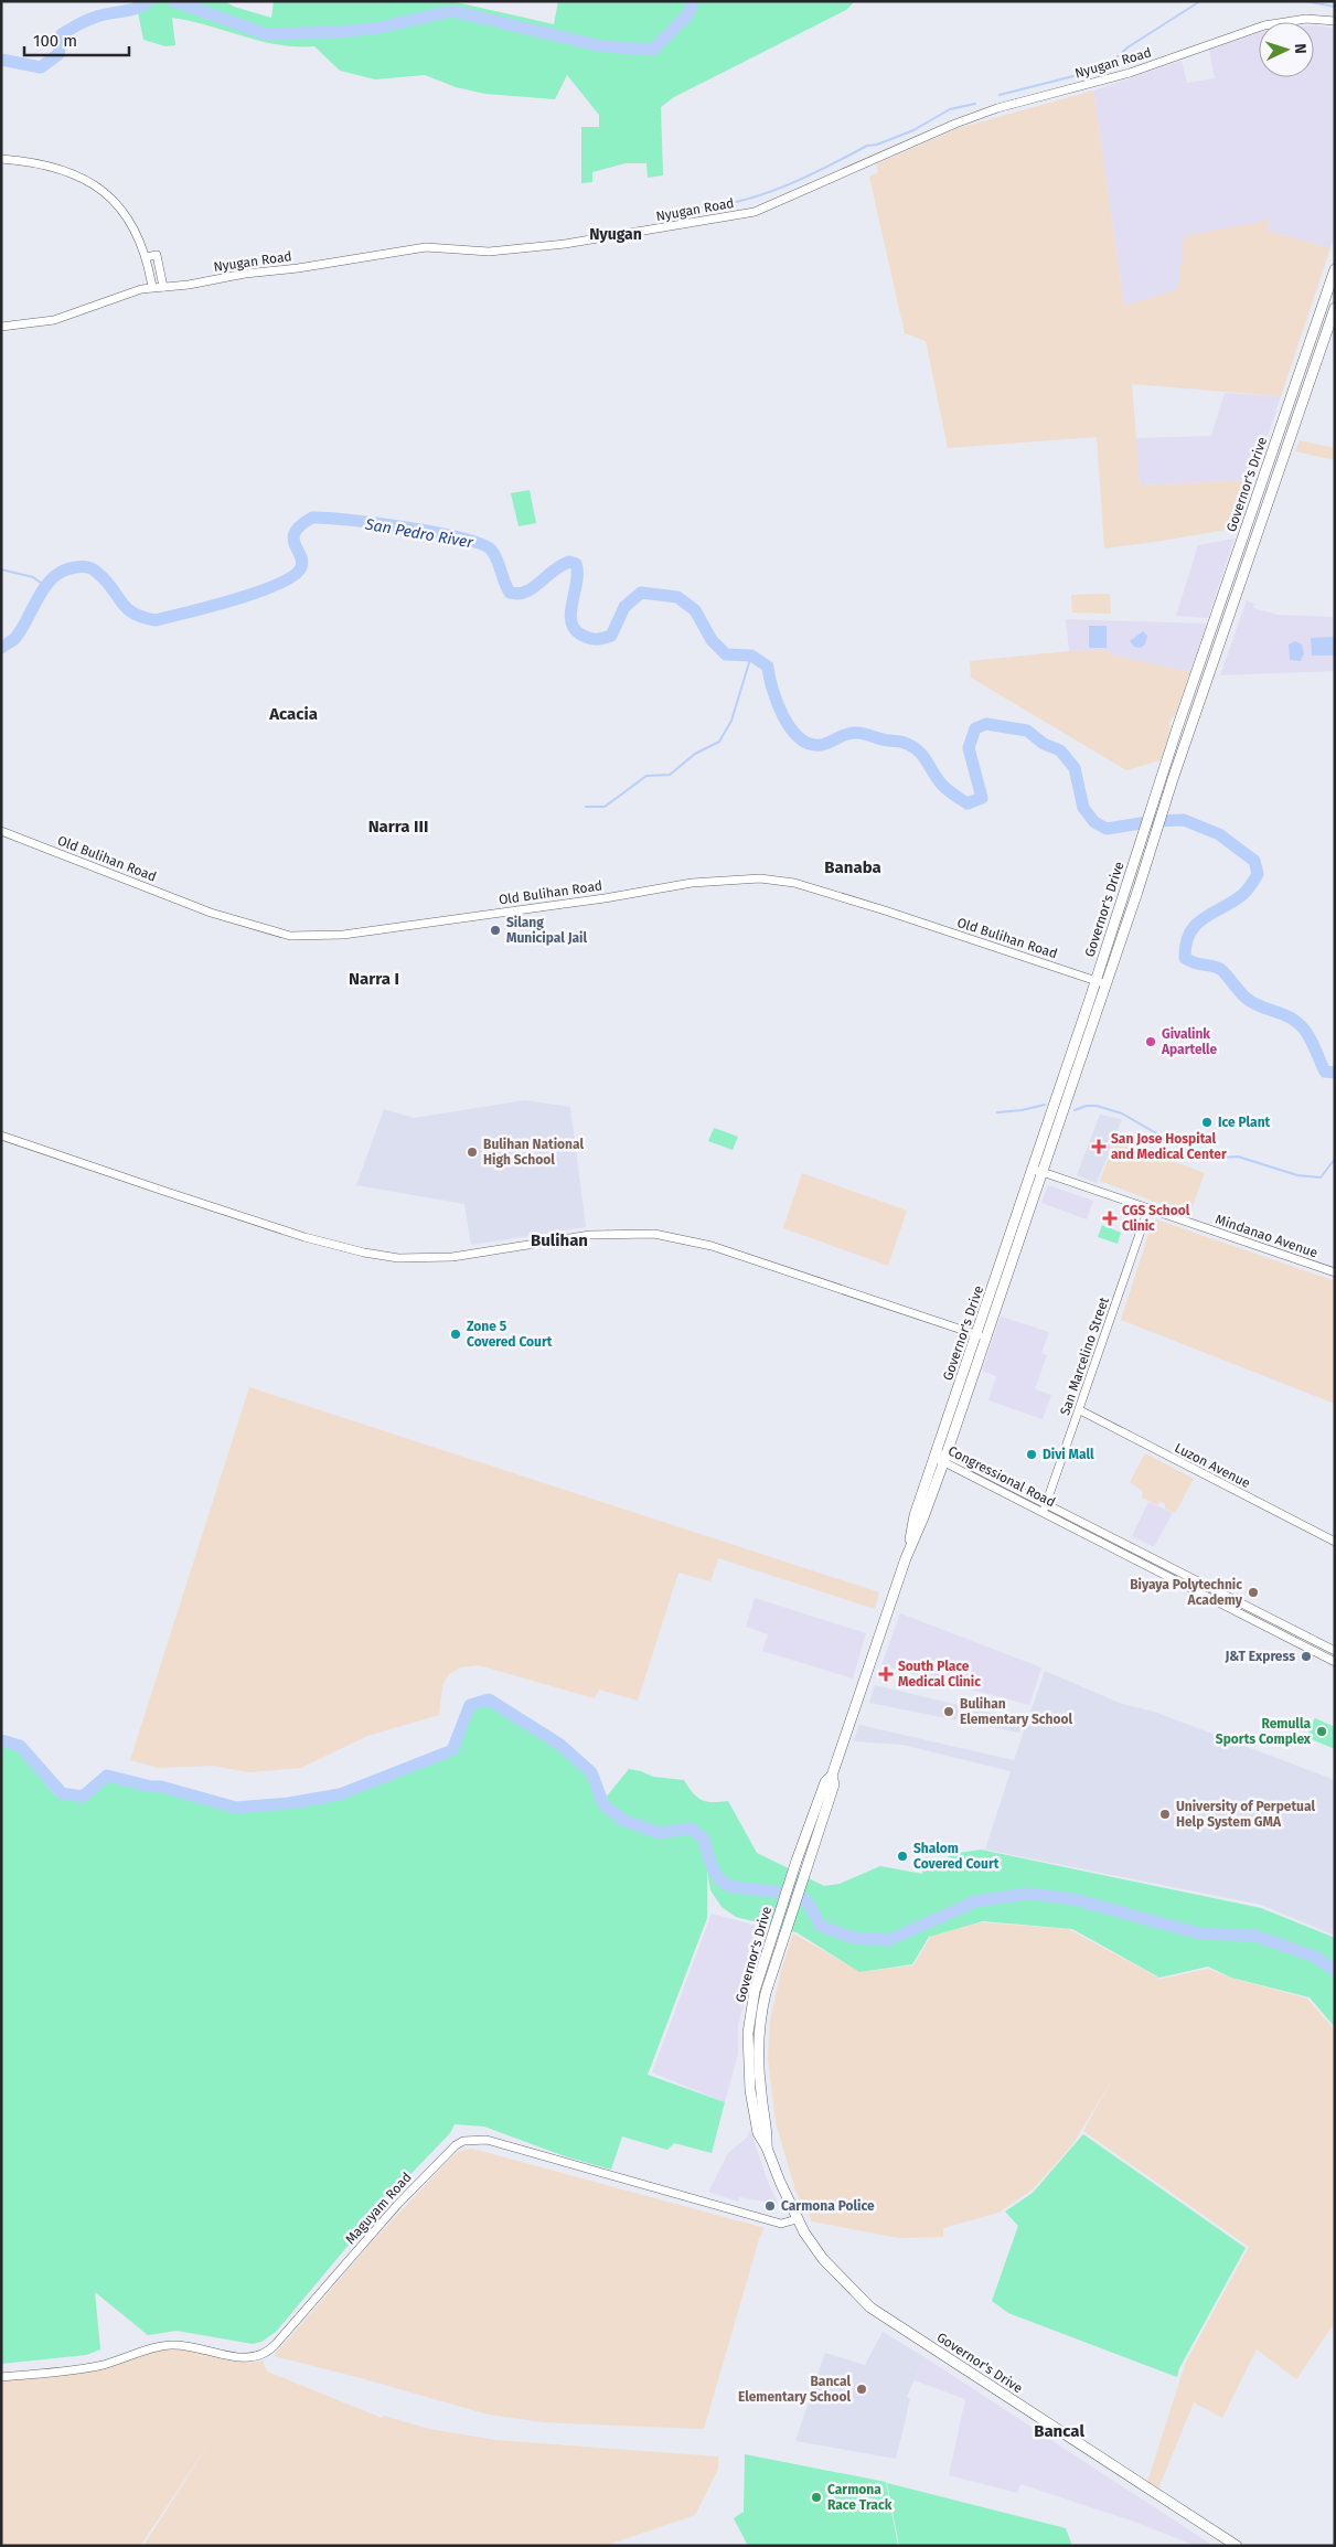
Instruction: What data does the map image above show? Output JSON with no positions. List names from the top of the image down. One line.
{"streets":{"highway":["Governor's Drive"],"street":["Nyugan Road","Old Bulihan Road","Mindanao Avenue","San Marcelino Street","Luzon Avenue","Congressional Road","Maguyam Road"]},"crossings":[["Governor's Drive","Old Bulihan Road"],["Governor's Drive","Mindanao Avenue"],["Governor's Drive","Congressional Road"],["Governor's Drive","Maguyam Road"],["Mindanao Avenue","San Marcelino Street"],["San Marcelino Street","Luzon Avenue"],["San Marcelino Street","Congressional Road"]],"districts":["Nyugan","Acacia","Narra III","Banaba","Narra I","Bulihan","Bancal"],"water":["San Pedro River"],"places":{"other":["Silang Municipal Jail","Givalink Apartelle","Ice Plant","Bulihan National High School","Zone 5 Covered Court","Divi Mall","Biyaya Polytechnic Academy","J&T Express","Bulihan Elementary School","Remulla Sports Complex","University of Perpetual Help System GMA","Shalom Covered Court","Carmona Police","Bancal Elementary School","Carmona Race Track"],"health":["San Jose Hospital and Medical Center","CGS School Clinic","South Place Medical Clinic"]},"scale_bar":"100 m","north":"right"}
